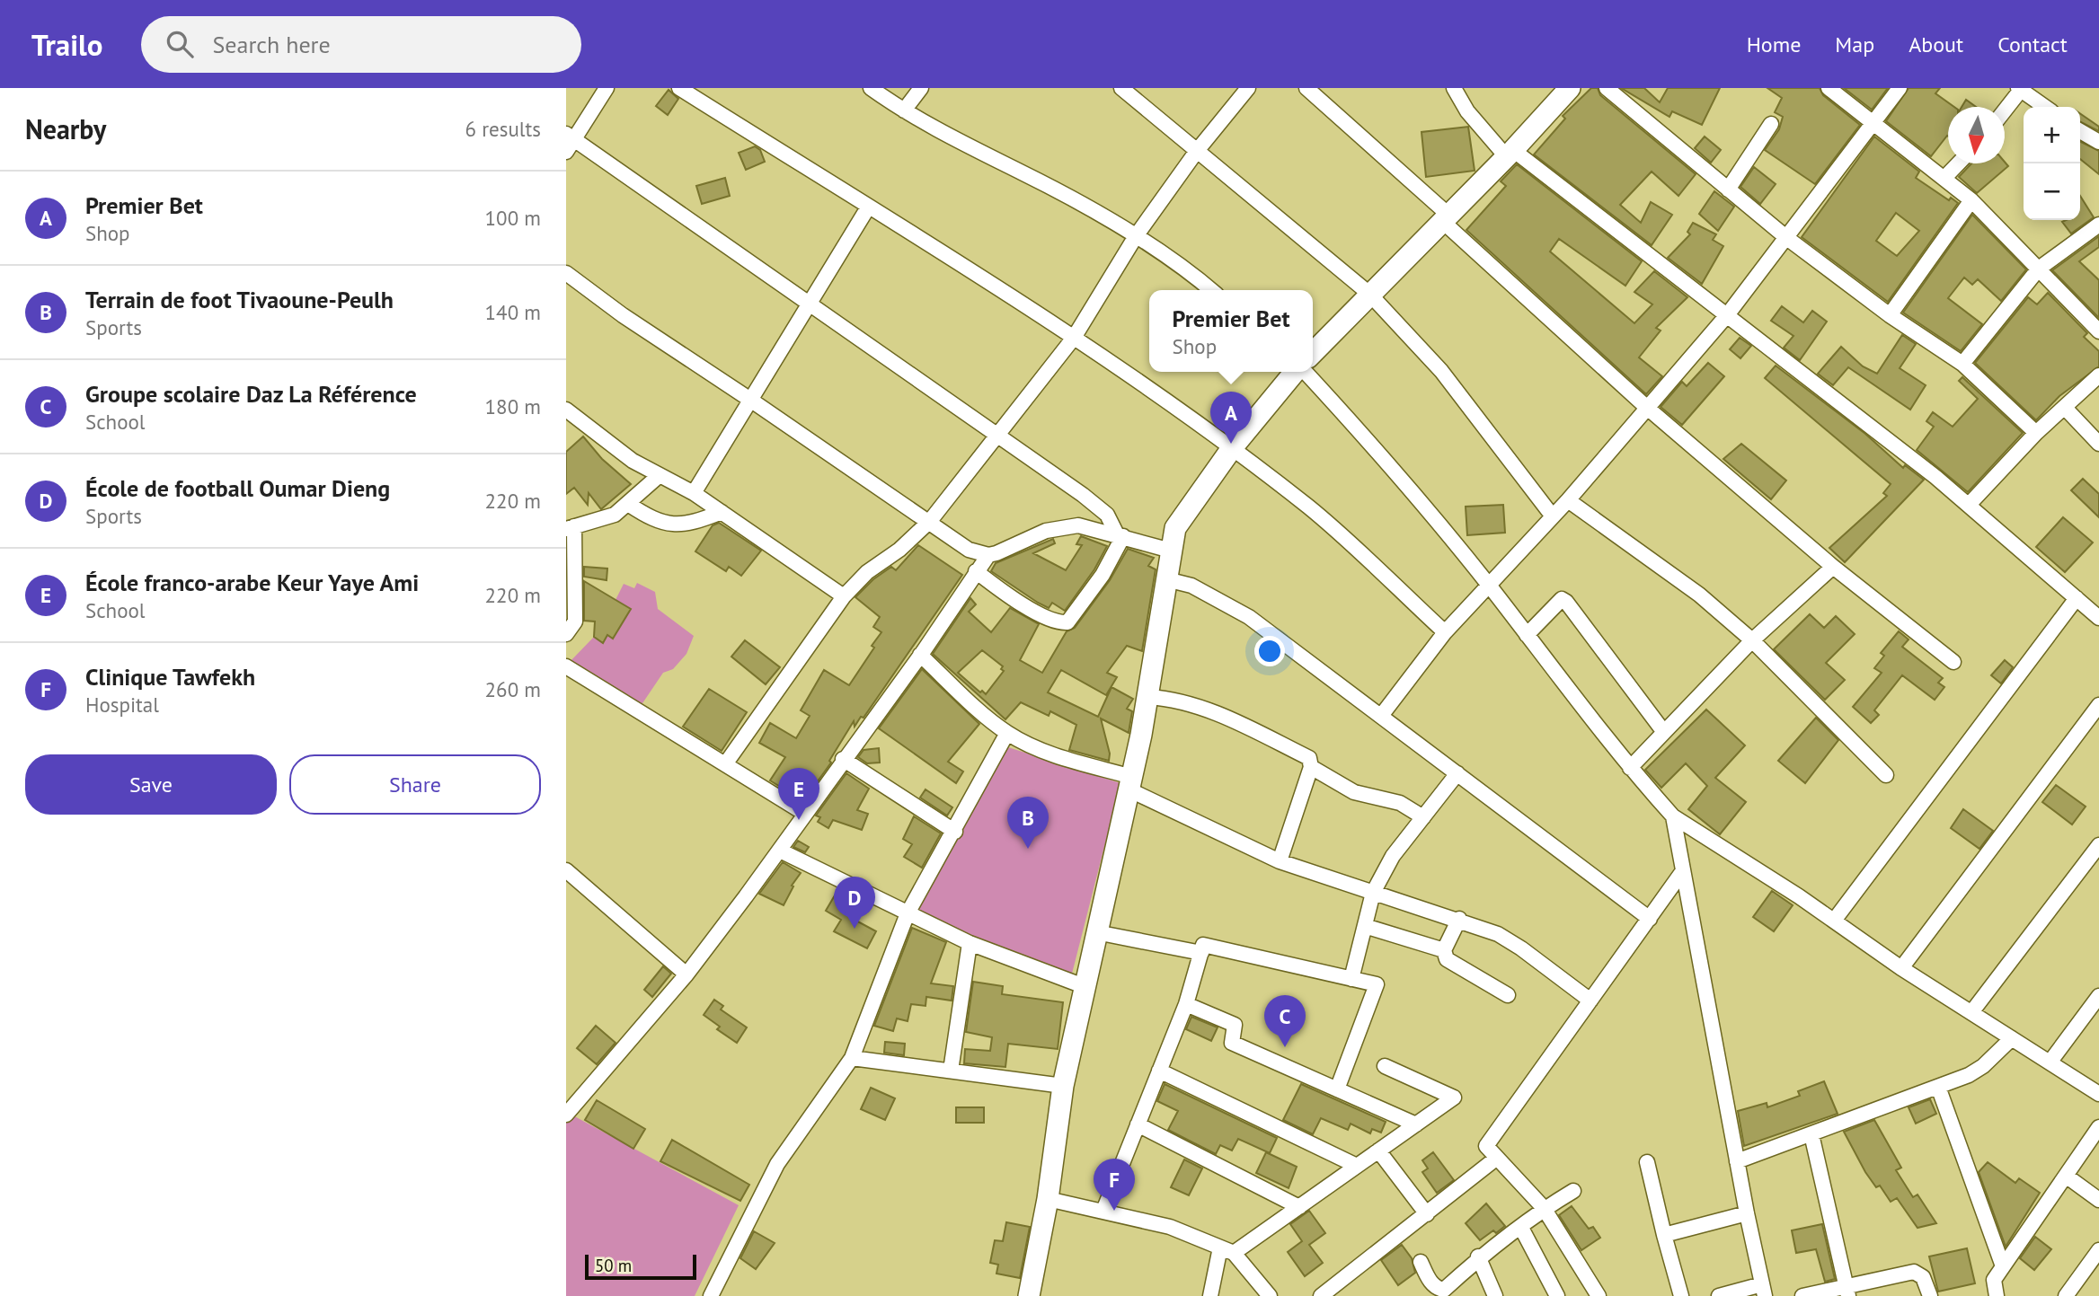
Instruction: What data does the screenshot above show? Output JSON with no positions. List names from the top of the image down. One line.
{"scale_bar":"50 m","north":"bottom","page":{"header":"Trailo","search":"Search here","nav":["Home","Map","About","Contact"],"heading":["Nearby","6 results"],"map_buttons":["+","−"],"list":[{"mark":"A","name":"Premier Bet","note":"Shop","value":"100 m"},{"mark":"B","name":"Terrain de foot Tivaoune-Peulh","note":"Sports","value":"140 m"},{"mark":"C","name":"Groupe scolaire Daz La Référence","note":"School","value":"180 m"},{"mark":"D","name":"École de football Oumar Dieng","note":"Sports","value":"220 m"},{"mark":"E","name":"École franco-arabe Keur Yaye Ami","note":"School","value":"220 m"},{"mark":"F","name":"Clinique Tawfekh","note":"Hospital","value":"260 m"}],"popup":["Premier Bet","Shop"],"pins":["A","E","B","D","C","F"],"buttons":["Save","Share"],"scale":"50 m"}}
